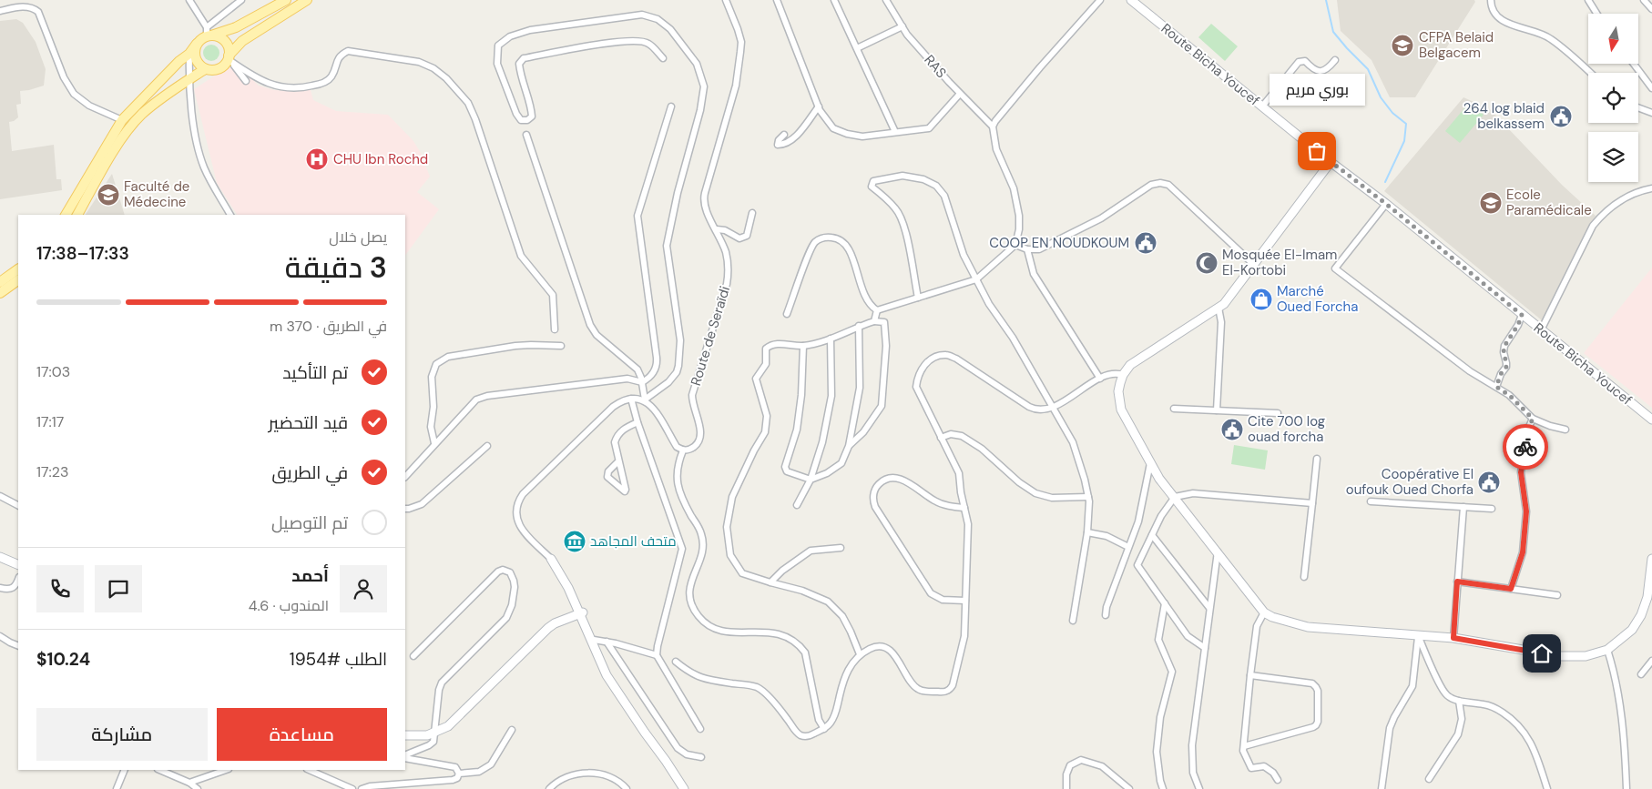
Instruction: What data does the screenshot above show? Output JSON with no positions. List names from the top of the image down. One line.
{"streets":{"street":["Route Bicha Youcef","RAS","Route de Seraïdi"]},"places":{"school or university":["CFPA Belaid Belgacem","Faculté de Médecine","Ecole Paramédicale"],"public building":["264 log blaid belkassem","COOP EN NOUDKOUM","Cite 700 log ouad forcha","Coopérative El oufouk Oued Chorfa"],"other":["بوري مريم"],"hospital":["CHU Ibn Rochd"],"mosque":["Mosquée El-Imam El-Kortobi"],"shop":["Marché Oued Forcha"],"museum":["متحف المجاهد"]},"north":"bottom","page":{"bubble":"بوري مريم","heading":["3 دقيقة","يصل خلال","17:33–17:38"],"panel":["أحمد","المندوب · 4.6","الطلب #1954","$10.24"],"bar":"في الطريق · 370 m","list":[["تم التأكيد","17:03"],["قيد التحضير","17:17"],["في الطريق","17:23"],"تم التوصيل"],"buttons":["مساعدة","مشاركة"]}}
